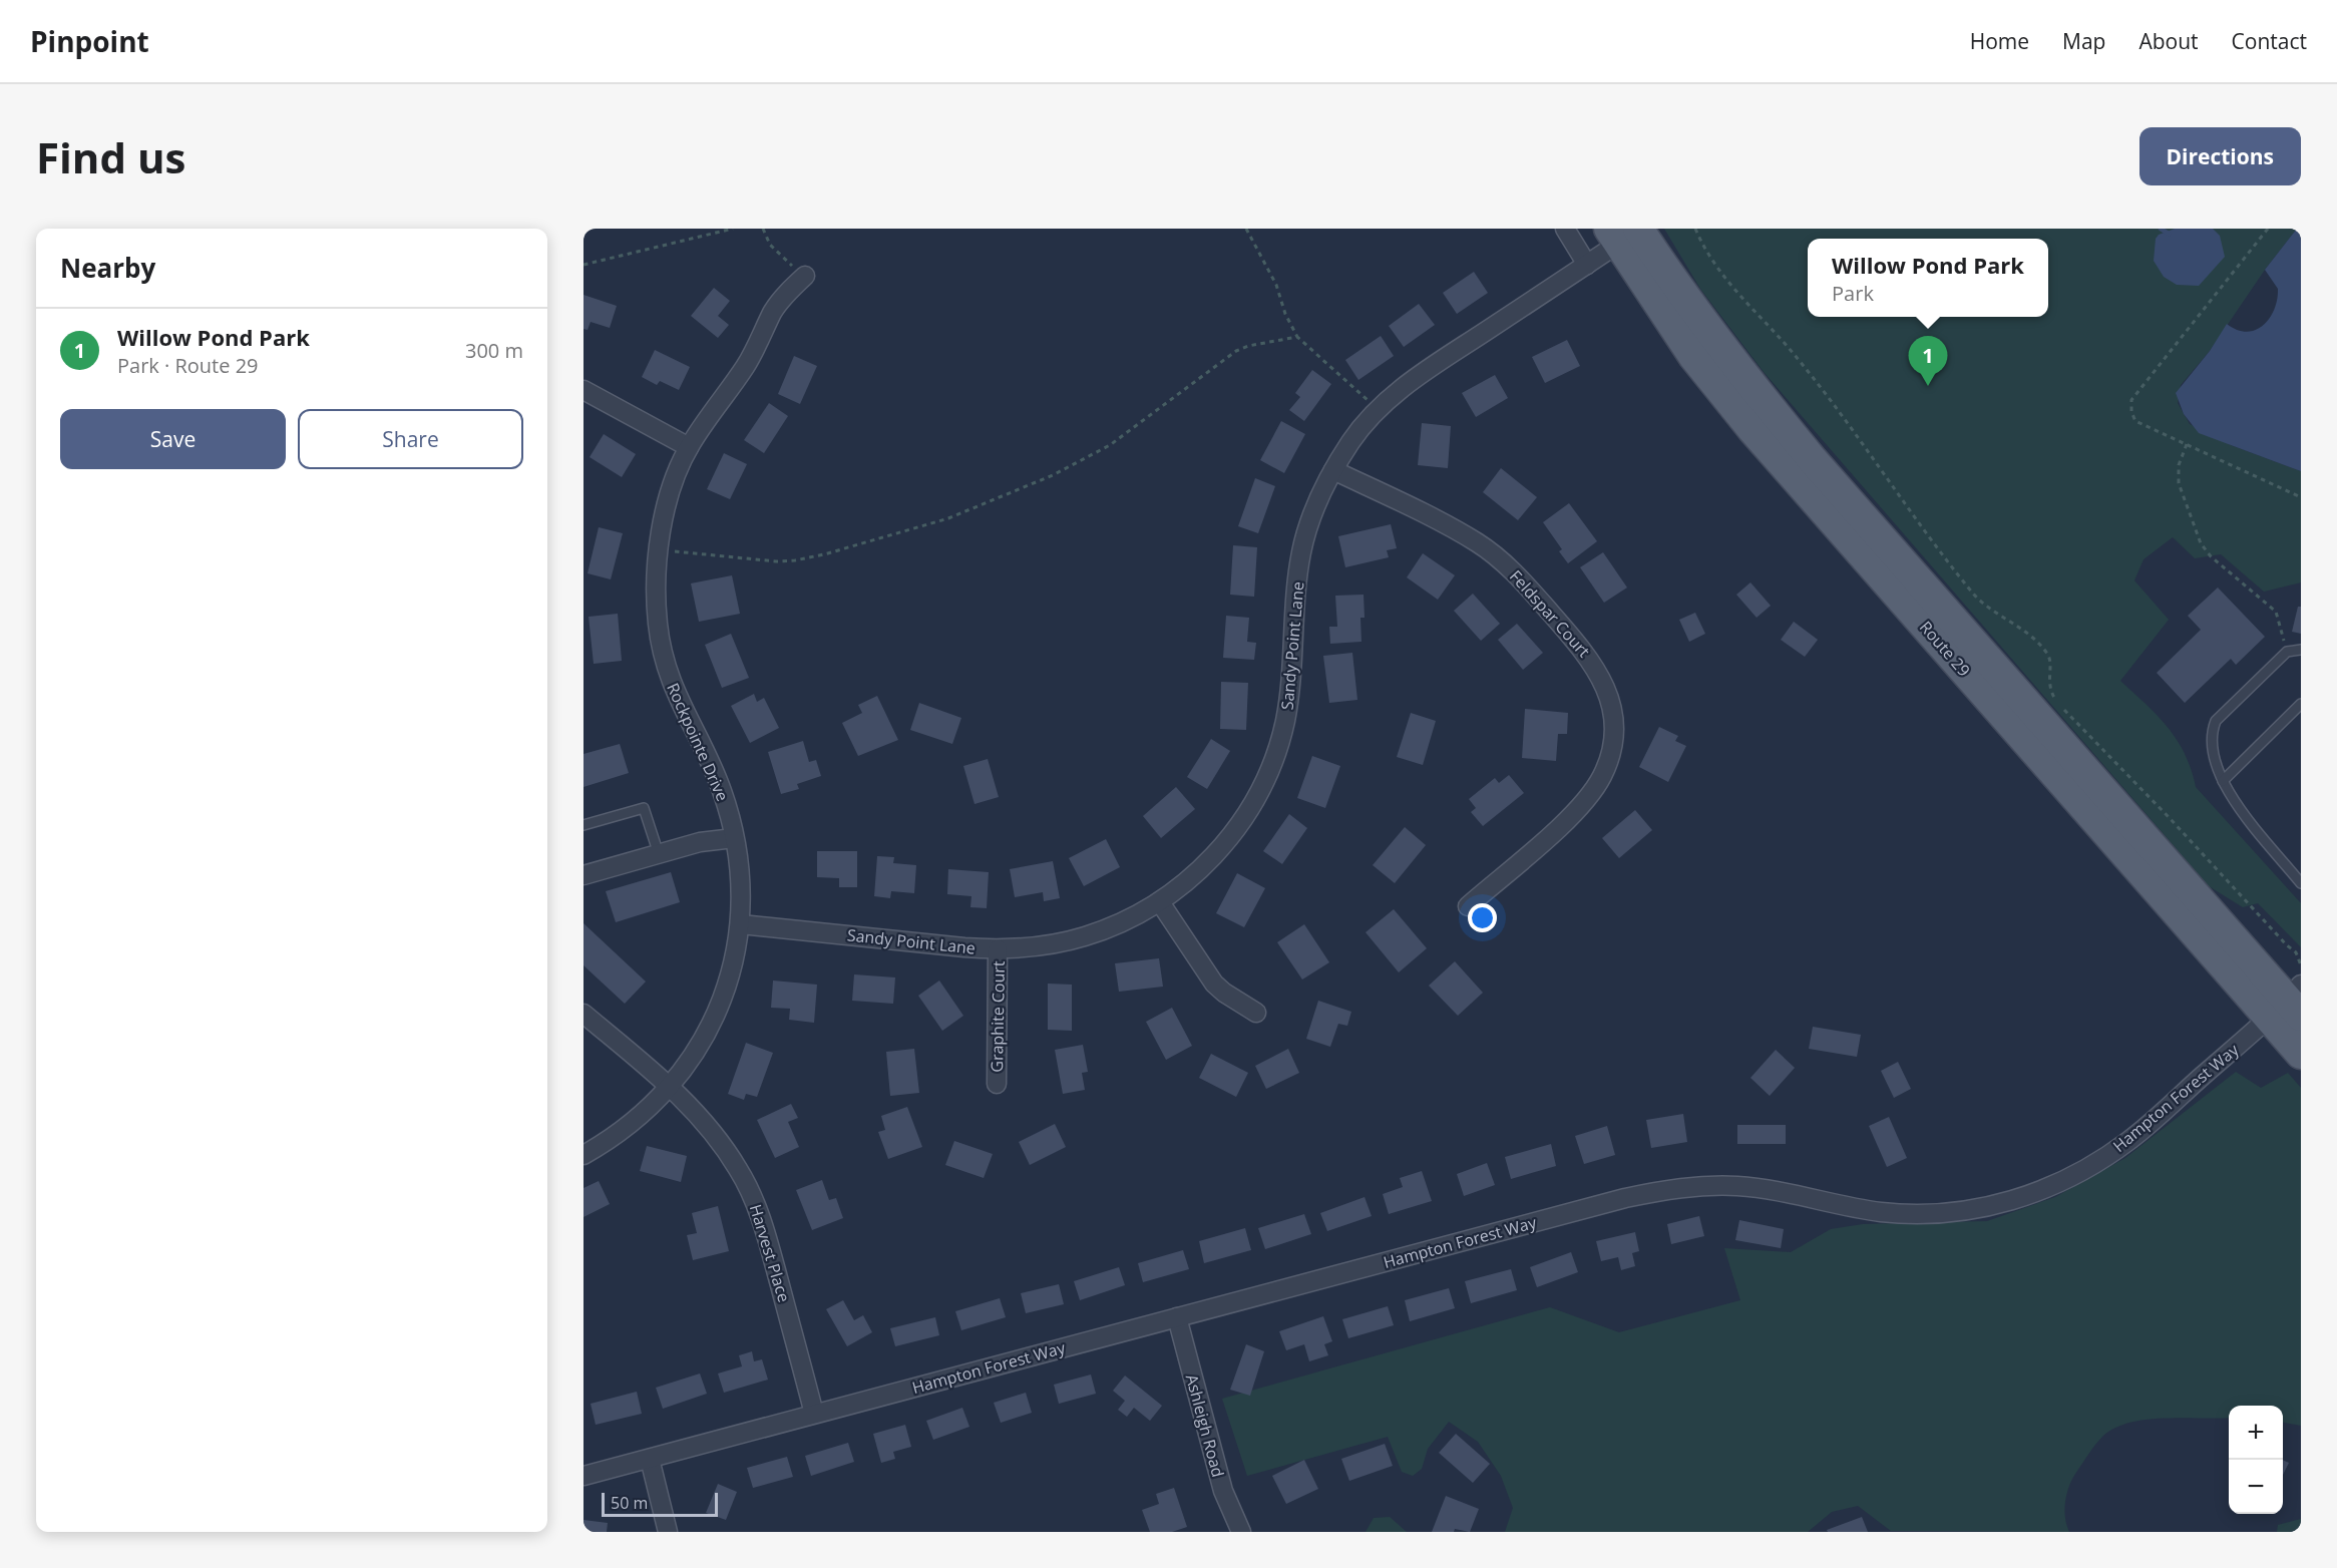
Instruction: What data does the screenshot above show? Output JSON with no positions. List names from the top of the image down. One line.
{"streets":{"main road":["Route 29"],"street":["Feldspar Court","Sandy Point Lane","Rockpointe Drive","Graphite Court","Hampton Forest Way","Harvest Place","Ashleigh Road"]},"crossings":[["Feldspar Court","Sandy Point Lane"],["Sandy Point Lane","Route 29"],["Sandy Point Lane","Rockpointe Drive"],["Sandy Point Lane","Graphite Court"],["Route 29","Hampton Forest Way"],["Rockpointe Drive","Harvest Place"],["Hampton Forest Way","Harvest Place"],["Hampton Forest Way","Ashleigh Road"]],"scale_bar":"50 m","page":{"header":"Pinpoint","nav":["Home","Map","About","Contact"],"buttons":["Directions",["Save","Share"]],"title":"Find us","heading":"Nearby","popup":["Willow Pond Park","Park"],"list":[{"mark":"1","name":"Willow Pond Park","note":"Park · Route 29","value":"300 m"}],"pins":"1","map_buttons":["+","−"],"scale":"50 m"}}
